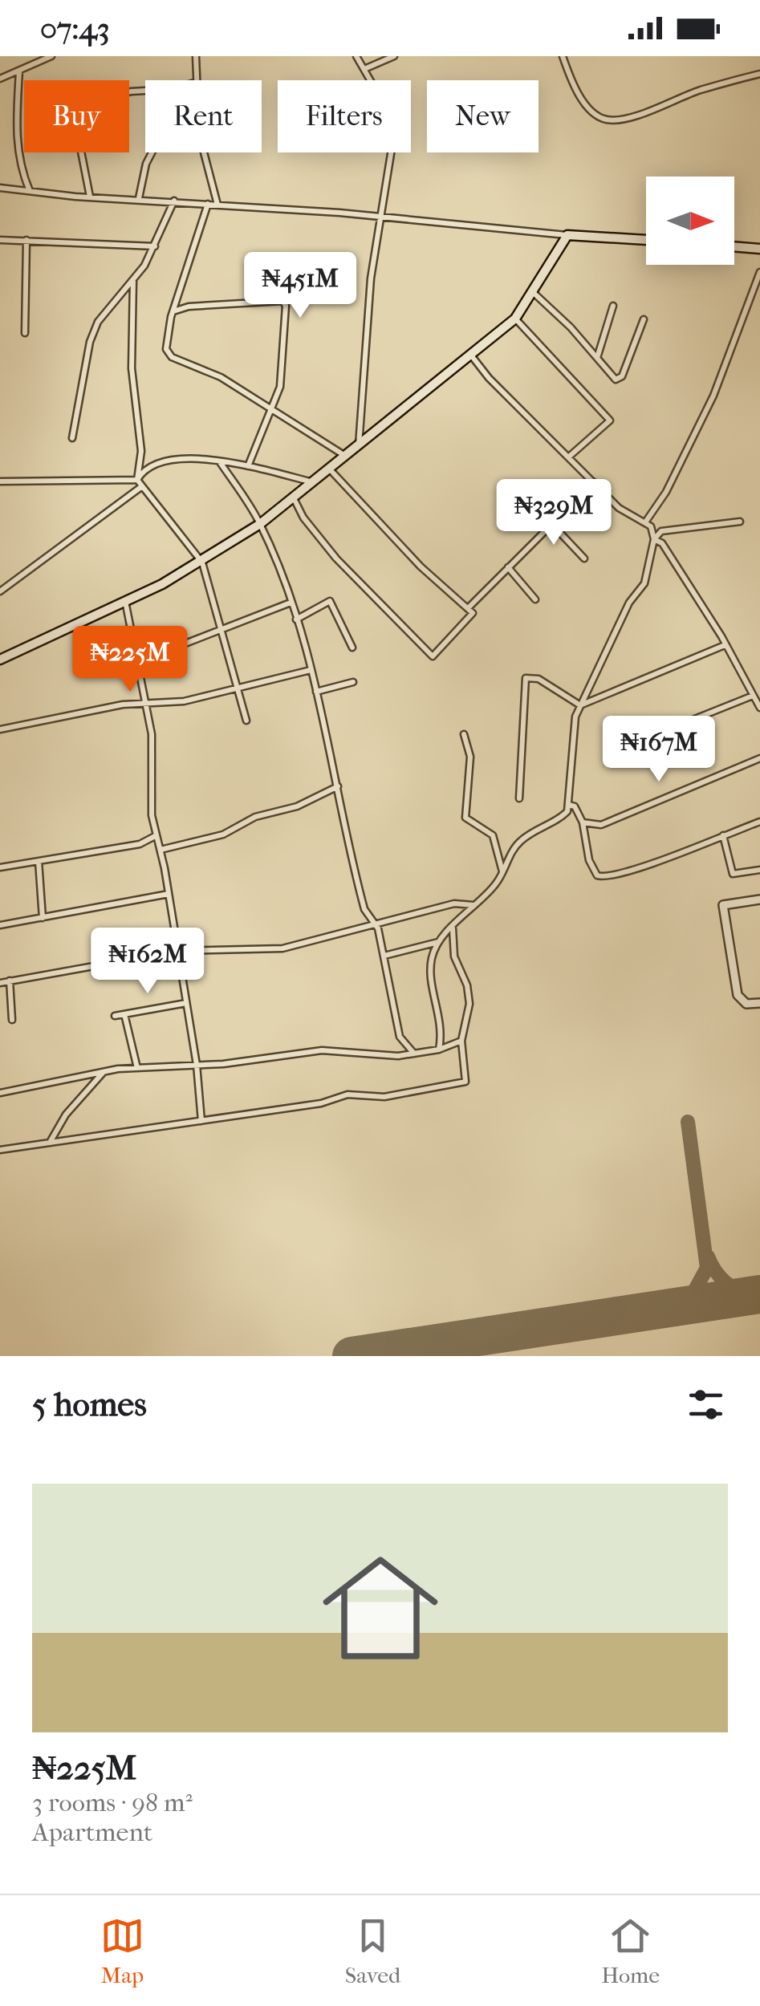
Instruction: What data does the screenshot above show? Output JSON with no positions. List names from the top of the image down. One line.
{"north":"right","page":{"status":"07:43","chip":["Buy","Rent","Filters","New"],"price":["₦451M","₦329M","₦225M","₦167M","₦162M"],"heading":"5 homes","list":[{"name":"₦225M","note":"3 rooms · 98 m² · Apartment"}],"tabs":["Map","Saved","Home"]}}
